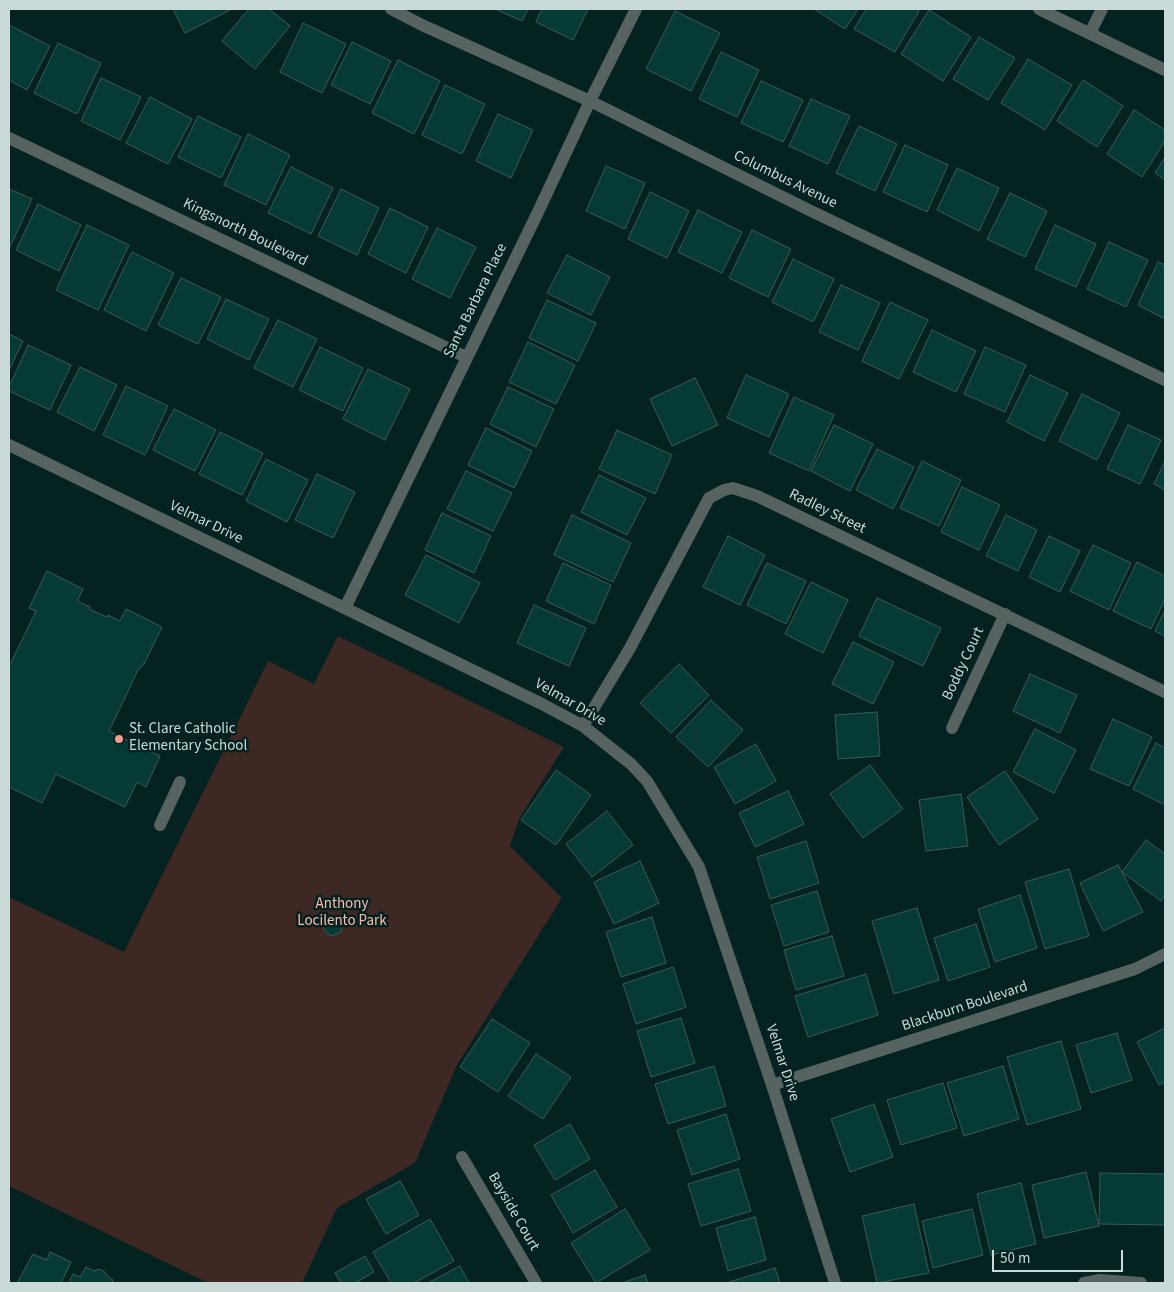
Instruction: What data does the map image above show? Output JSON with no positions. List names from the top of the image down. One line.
{"streets":{"street":["Columbus Avenue","Kingsnorth Boulevard","Santa Barbara Place","Radley Street","Velmar Drive","Boddy Court","Blackburn Boulevard","Bayside Court"]},"crossings":[["Columbus Avenue","Santa Barbara Place"],["Kingsnorth Boulevard","Santa Barbara Place"],["Santa Barbara Place","Velmar Drive"],["Radley Street","Velmar Drive"],["Radley Street","Boddy Court"],["Velmar Drive","Blackburn Boulevard"]],"parks":["Anthony Locilento Park"],"places":["St. Clare Catholic Elementary School"],"scale_bar":"50 m"}
